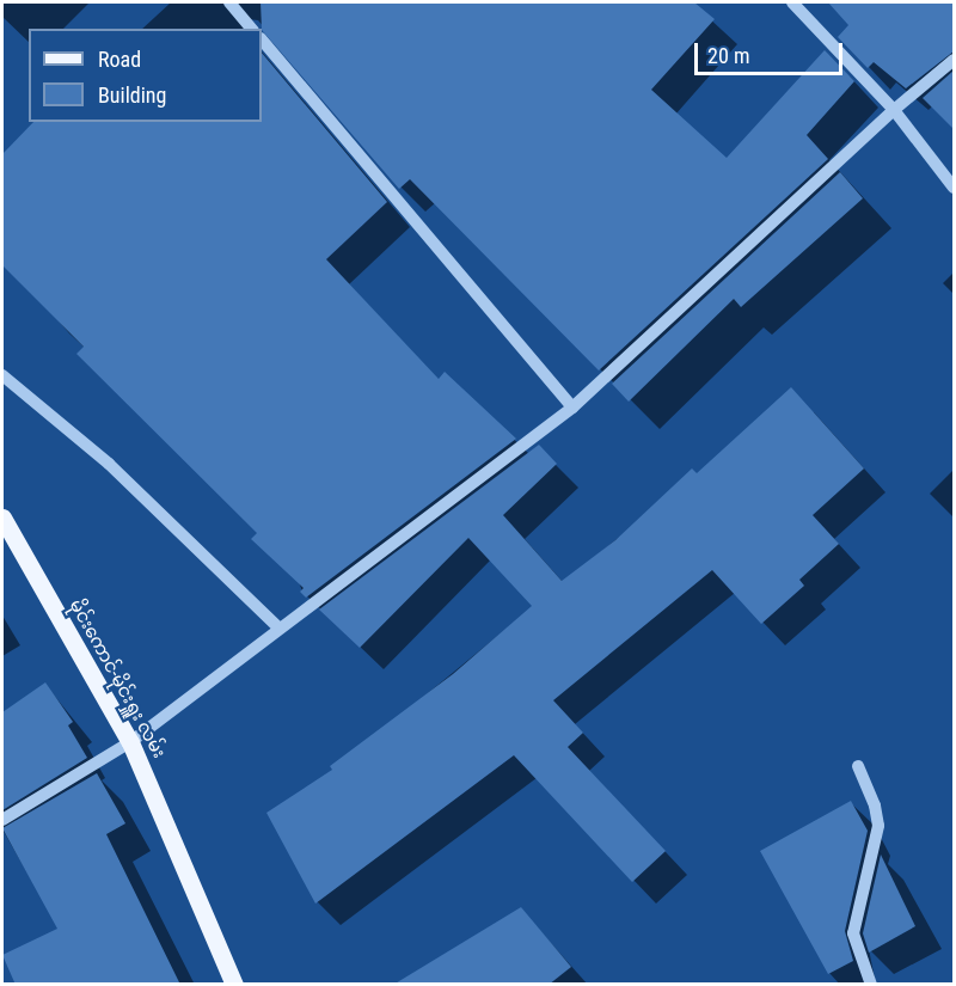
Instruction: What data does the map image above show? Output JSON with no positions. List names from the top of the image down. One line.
{"streets":{"main road":["မိုင်းကောင်-မိုင်းရှူး လမ်း"]},"legend":["Road","Building"],"scale_bar":"20 m"}
